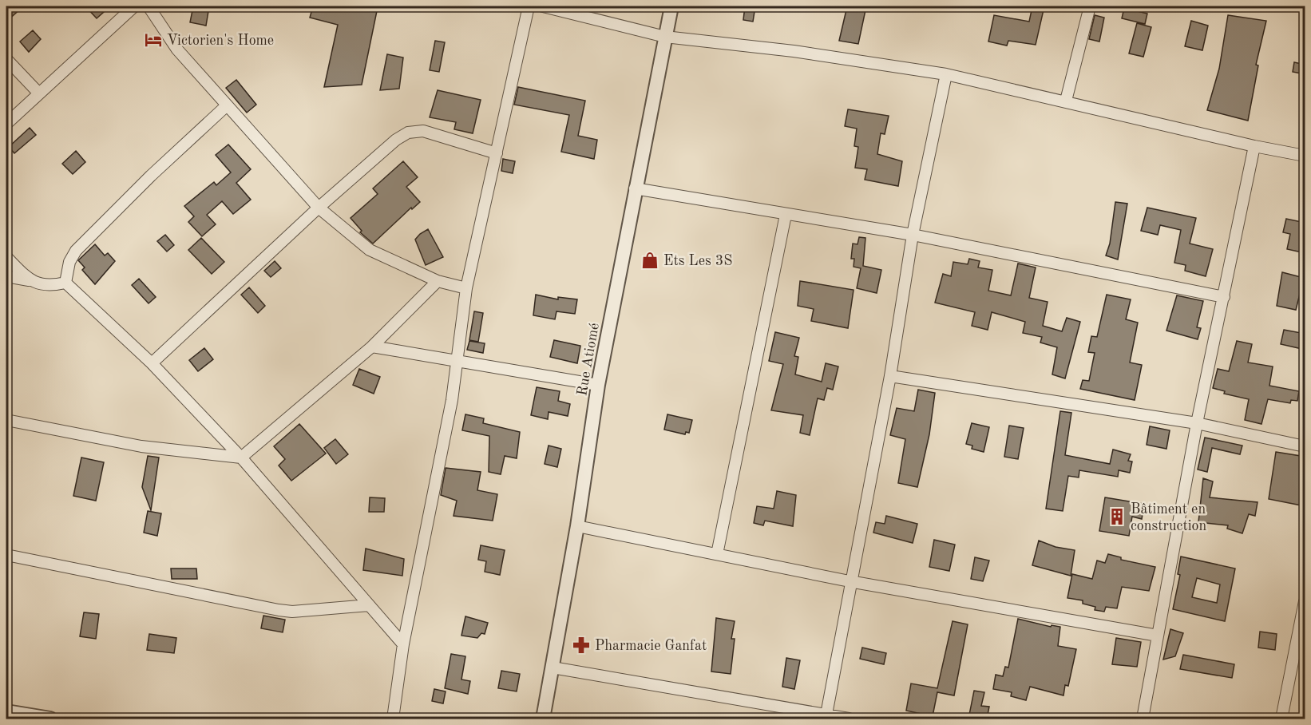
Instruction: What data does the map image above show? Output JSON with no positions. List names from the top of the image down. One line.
{"streets":{"street":["Rue Atiomé"]},"places":{"hotel":["Victorien's Home"],"shop":["Ets Les 3S"],"building":["Bâtiment en construction"],"pharmacy":["Pharmacie Ganfat"]}}
